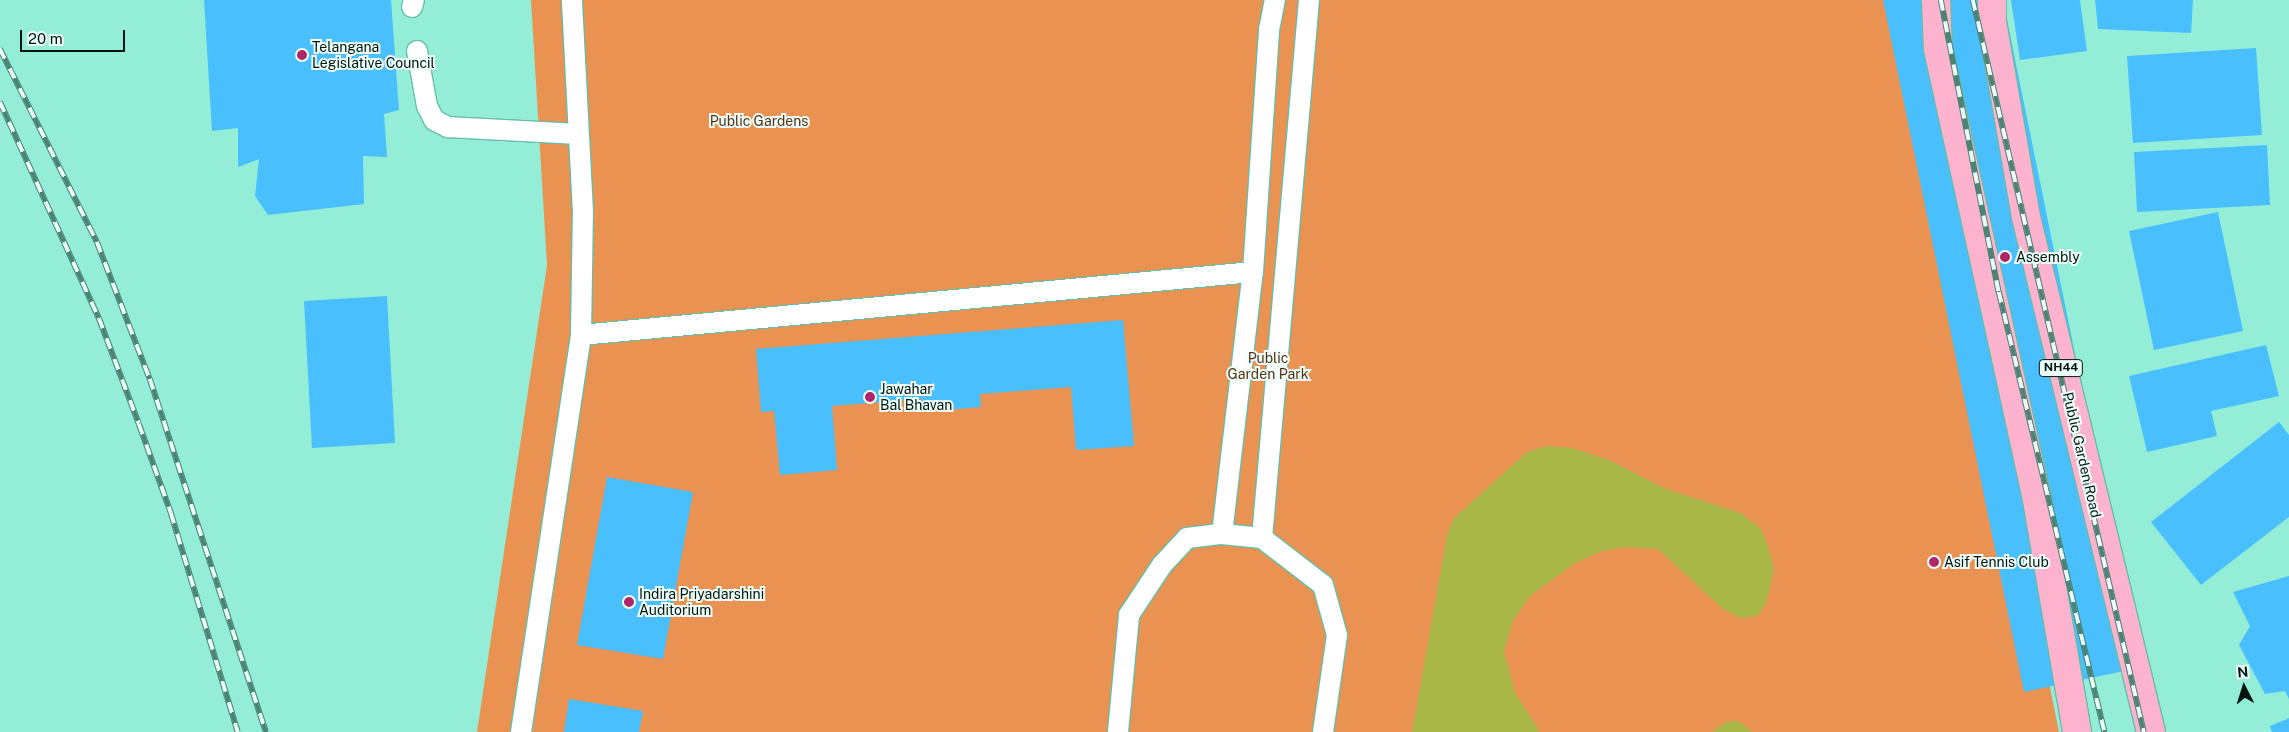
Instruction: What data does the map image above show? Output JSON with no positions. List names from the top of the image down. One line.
{"streets":{"highway":["NH44","Public Garden Road"]},"parks":["Public Gardens","Public Garden Park"],"places":["Telangana Legislative Council","Assembly","Jawahar Bal Bhavan","Asif Tennis Club","Indira Priyadarshini Auditorium"],"scale_bar":"20 m","north":"top"}
